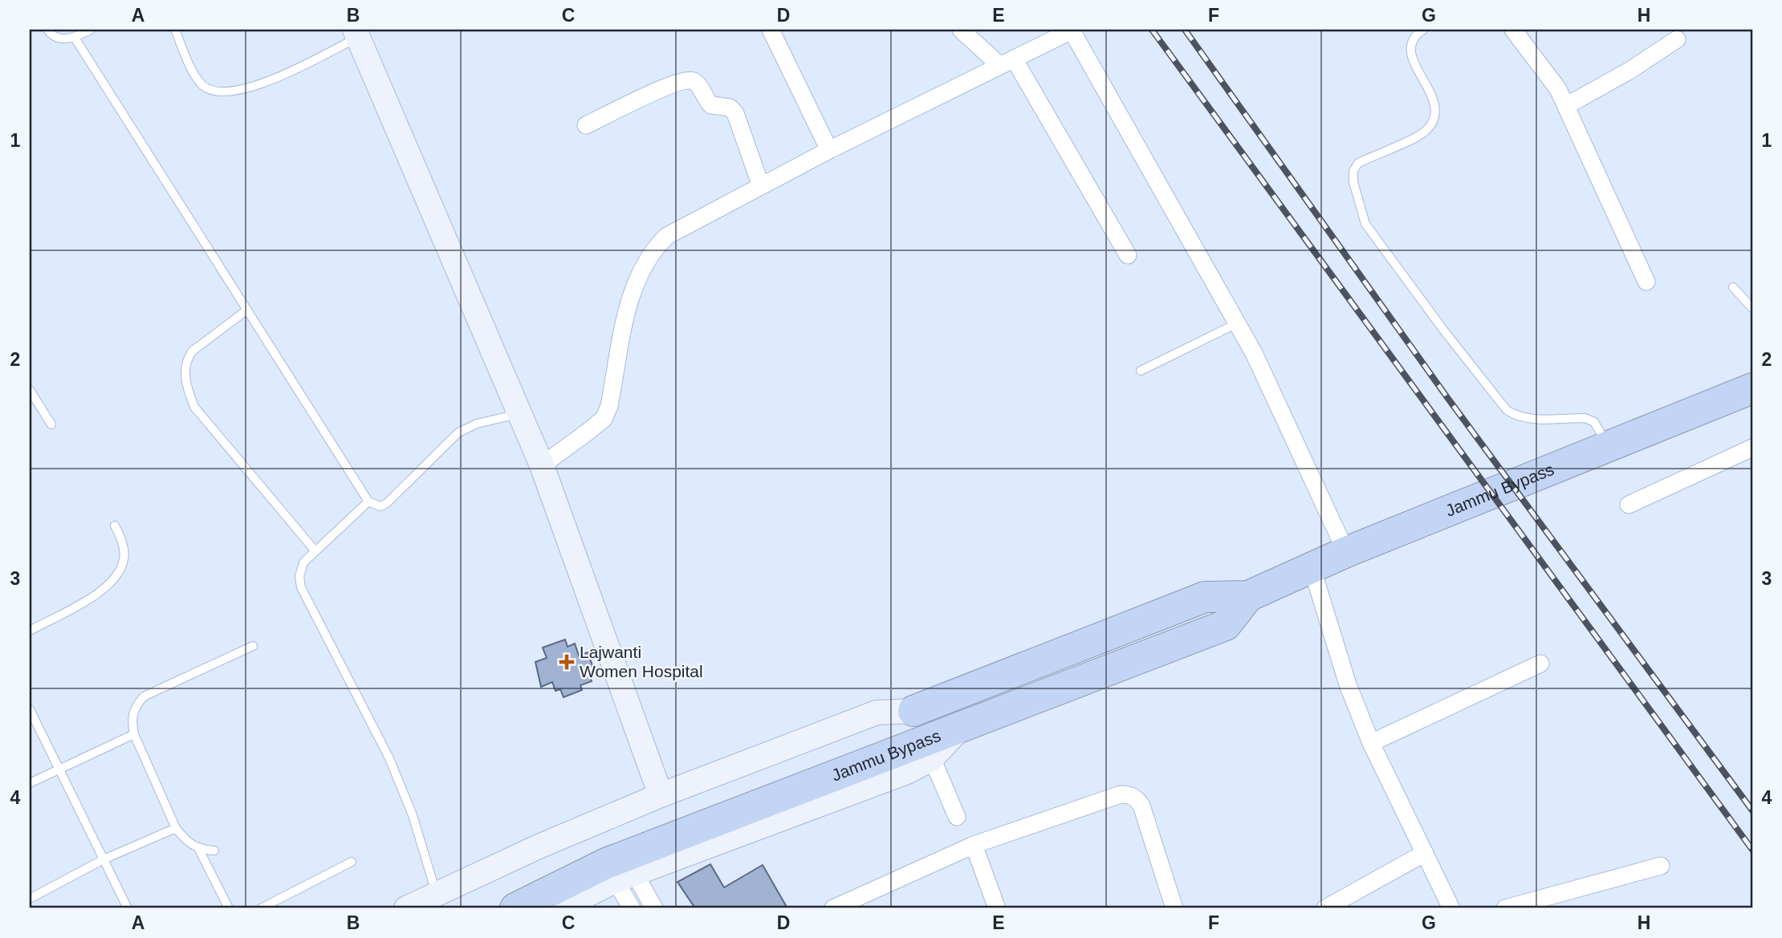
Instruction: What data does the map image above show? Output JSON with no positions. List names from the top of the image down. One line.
{"streets":{"highway":["Jammu Bypass"]},"places":{"health":["Lajwanti Women Hospital"]},"grid":{"columns":["A","B","C","D","E","F","G","H"],"rows":["1","2","3","4"]}}
